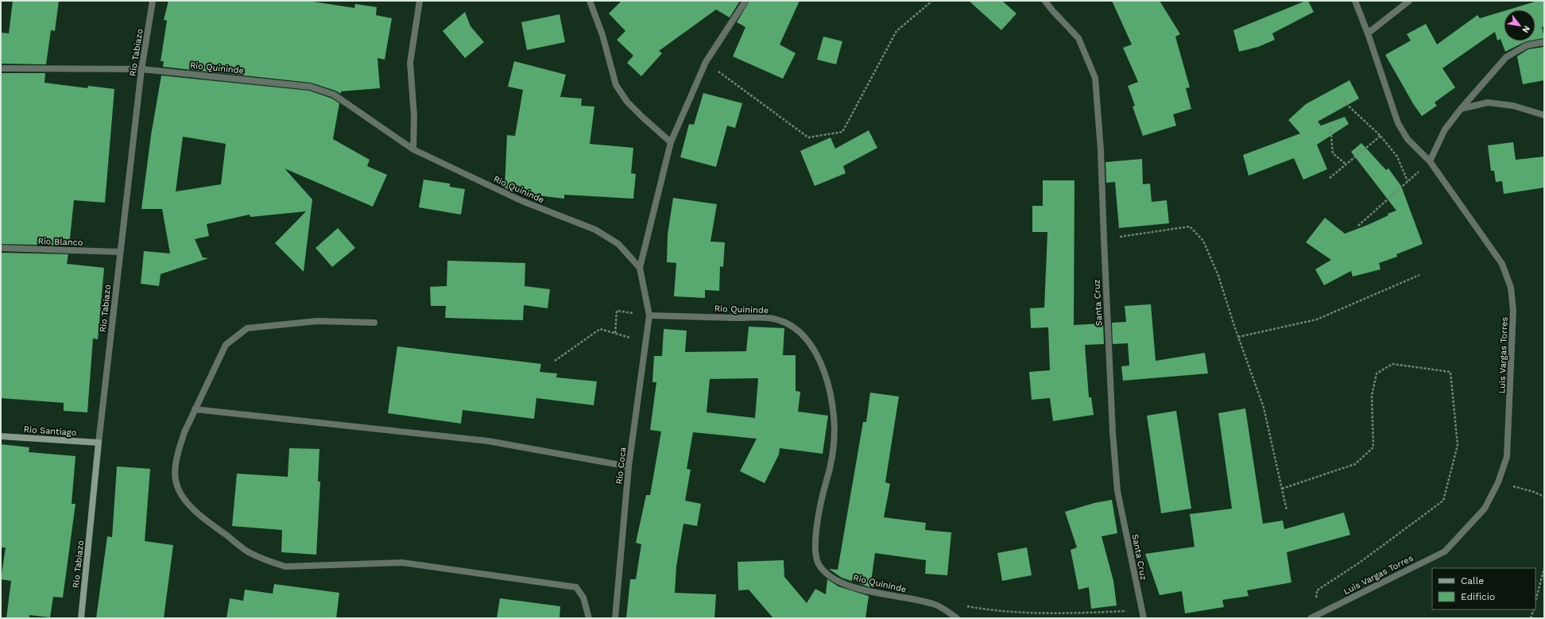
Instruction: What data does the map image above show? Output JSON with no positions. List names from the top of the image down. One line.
{"streets":{"street":["Rio Tabiazo","Rio Quininde","Rio Blanco","Santa Cruz","Luis Vargas Torres","Rio Santiago","Rio Coca"]},"crossings":[["Rio Tabiazo","Rio Quininde"],["Rio Tabiazo","Rio Blanco"],["Rio Tabiazo","Rio Santiago"],["Rio Quininde","Rio Coca"]],"legend":["Calle","Edificio"],"north":"bottom right"}
